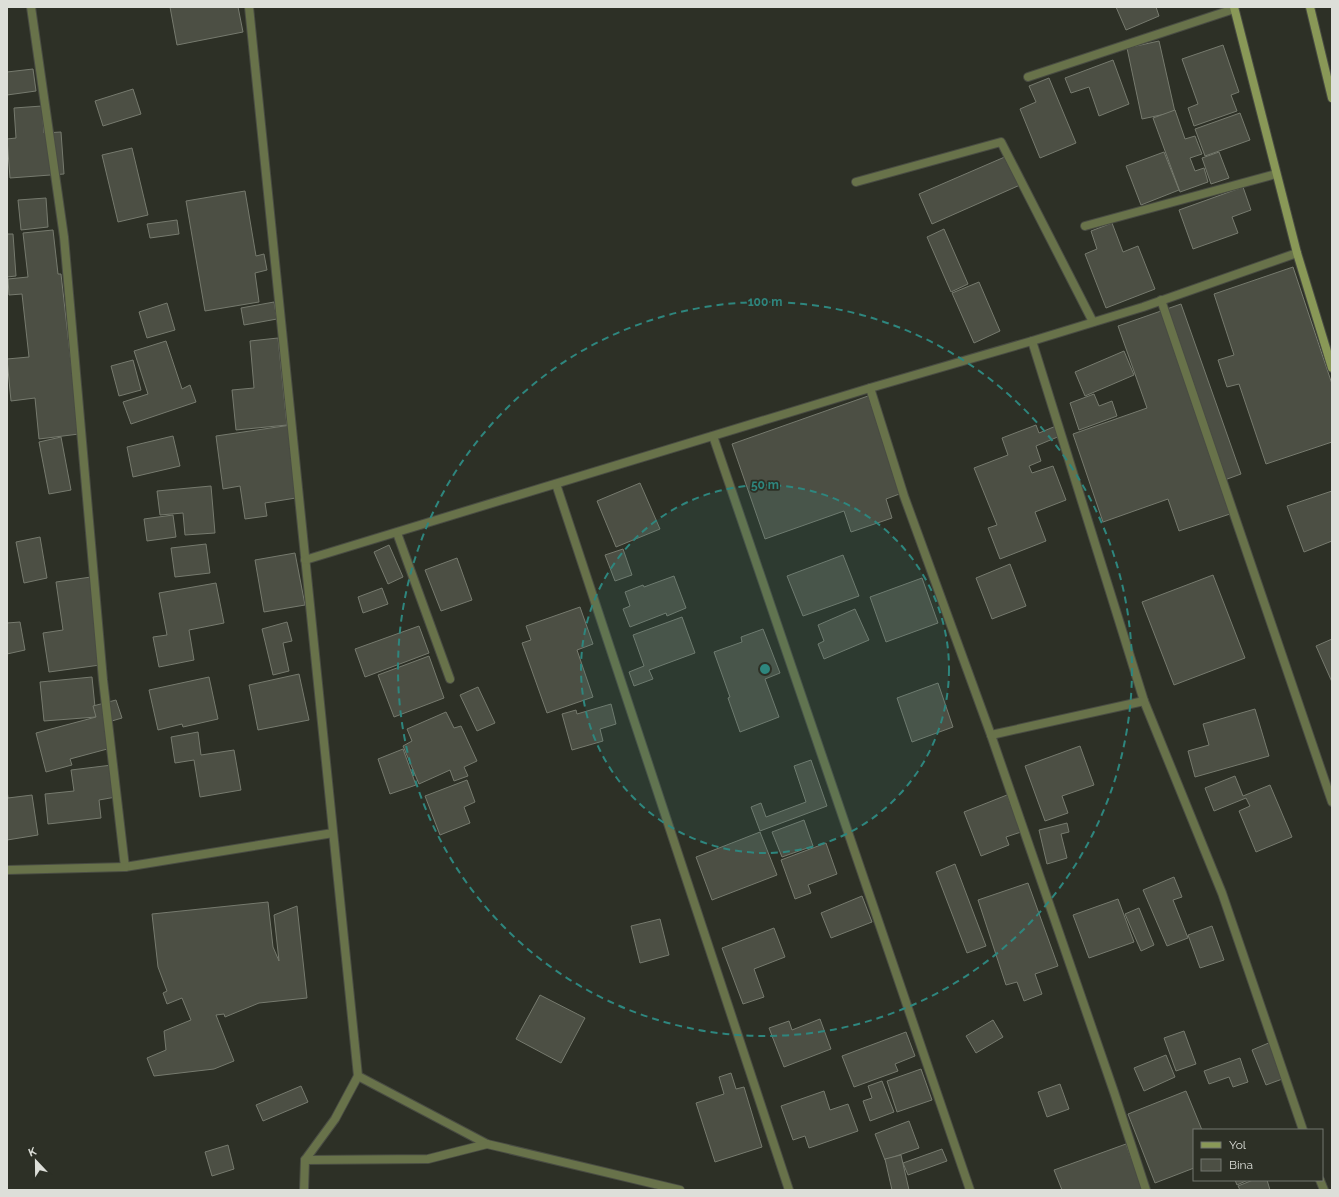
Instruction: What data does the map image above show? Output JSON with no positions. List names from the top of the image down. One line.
{"legend":["Yol","Bina"],"north":"top","rings":["100 m","50 m"]}
